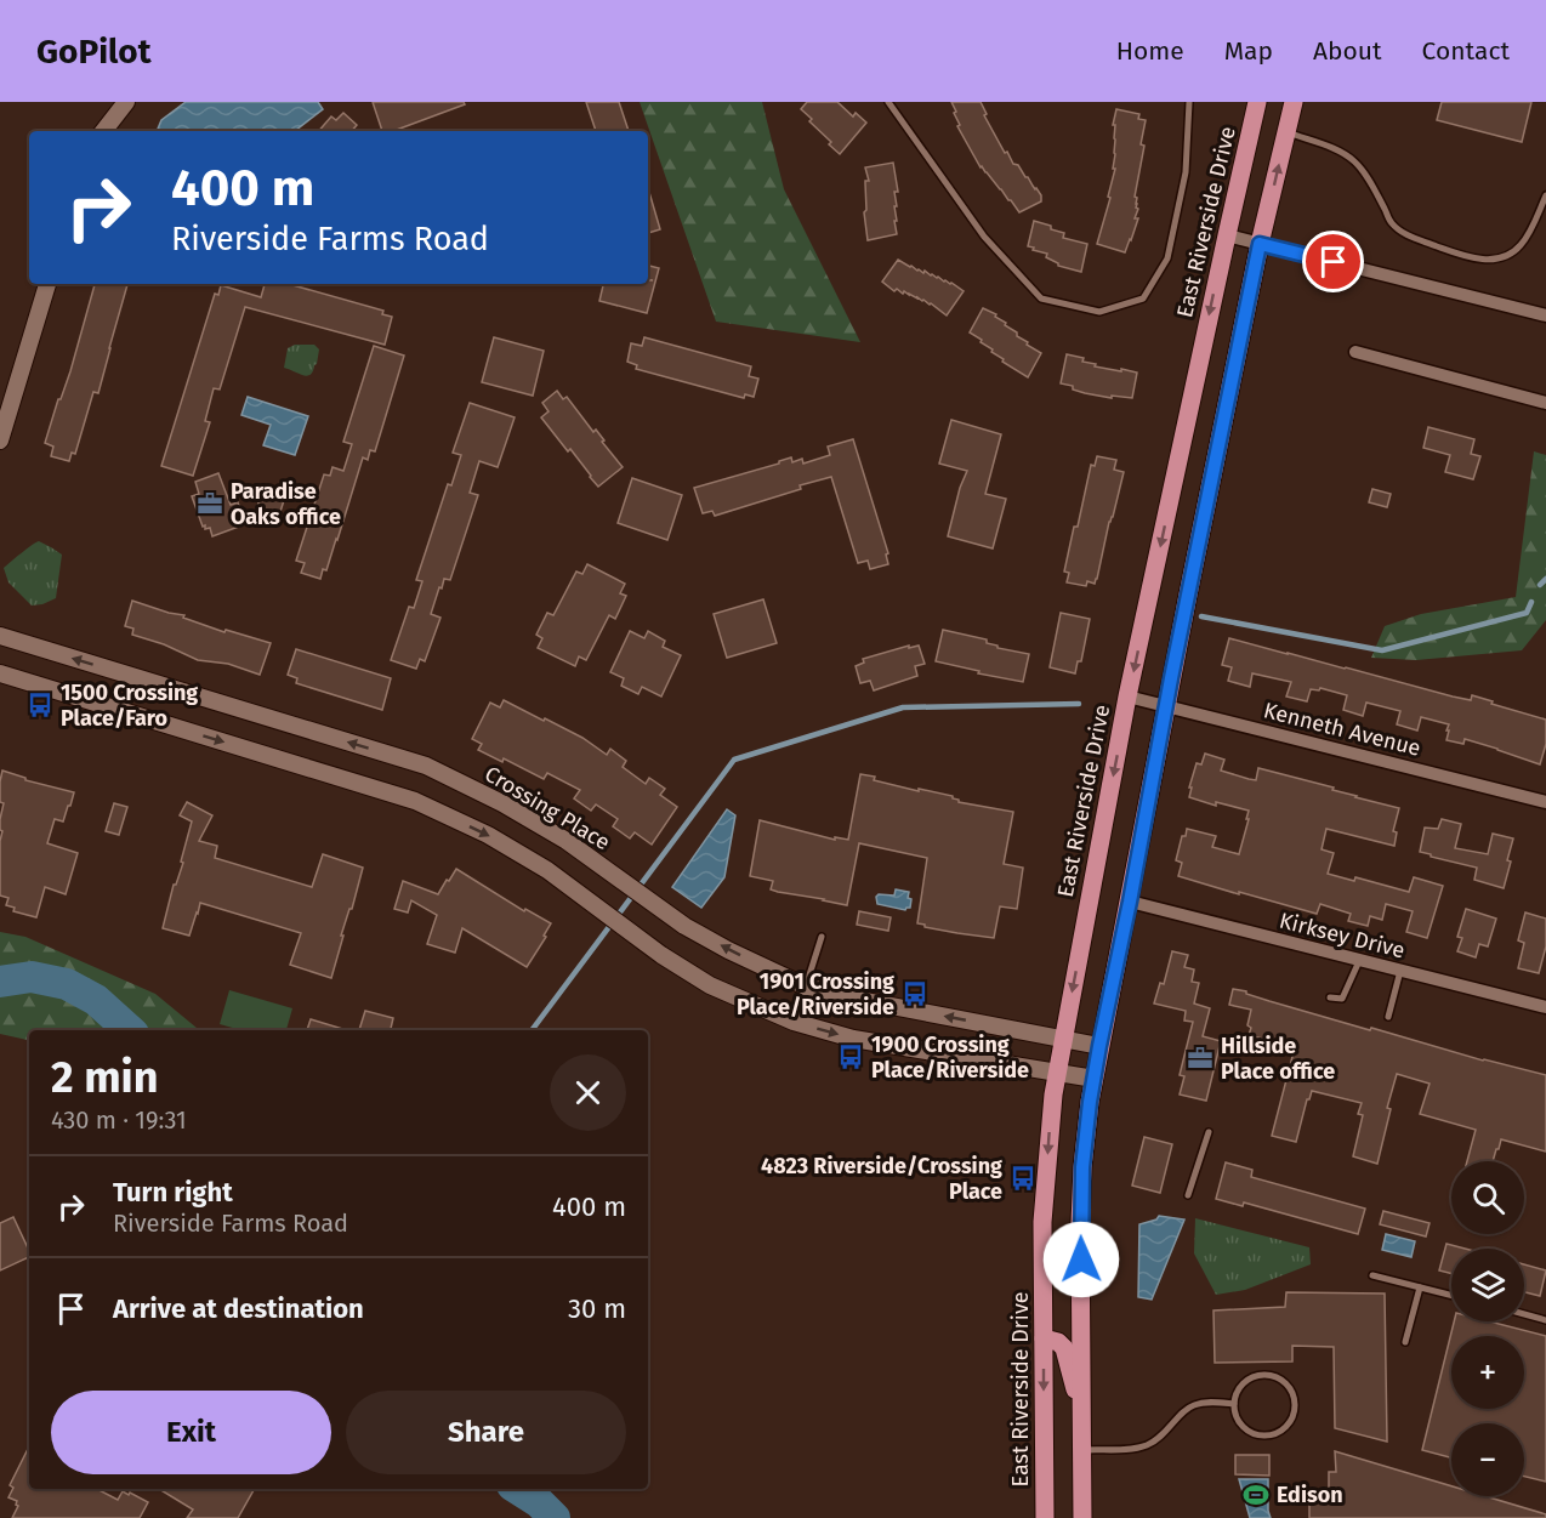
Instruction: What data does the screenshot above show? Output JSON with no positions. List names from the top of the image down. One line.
{"streets":{"main road":["East Riverside Drive"],"street":["Kenneth Avenue","Crossing Place","Kirksey Drive"]},"crossings":[["East Riverside Drive","Kenneth Avenue"],["East Riverside Drive","Crossing Place"]],"places":{"office":["Paradise Oaks office","Hillside Place office"],"bus stop":["1500 Crossing Place/Faro","1901 Crossing Place/Riverside","1900 Crossing Place/Riverside","4823 Riverside/Crossing Place"],"sports":["Edison"]},"page":{"header":"GoPilot","nav":["Home","Map","About","Contact"],"turn":["400 m","Riverside Farms Road"],"heading":["2 min","430 m · 19:31"],"list":[{"name":"Turn right","note":"Riverside Farms Road","value":"400 m"},{"name":"Arrive at destination","value":"30 m"}],"map_buttons":["+","−"],"buttons":["Exit","Share"]}}
